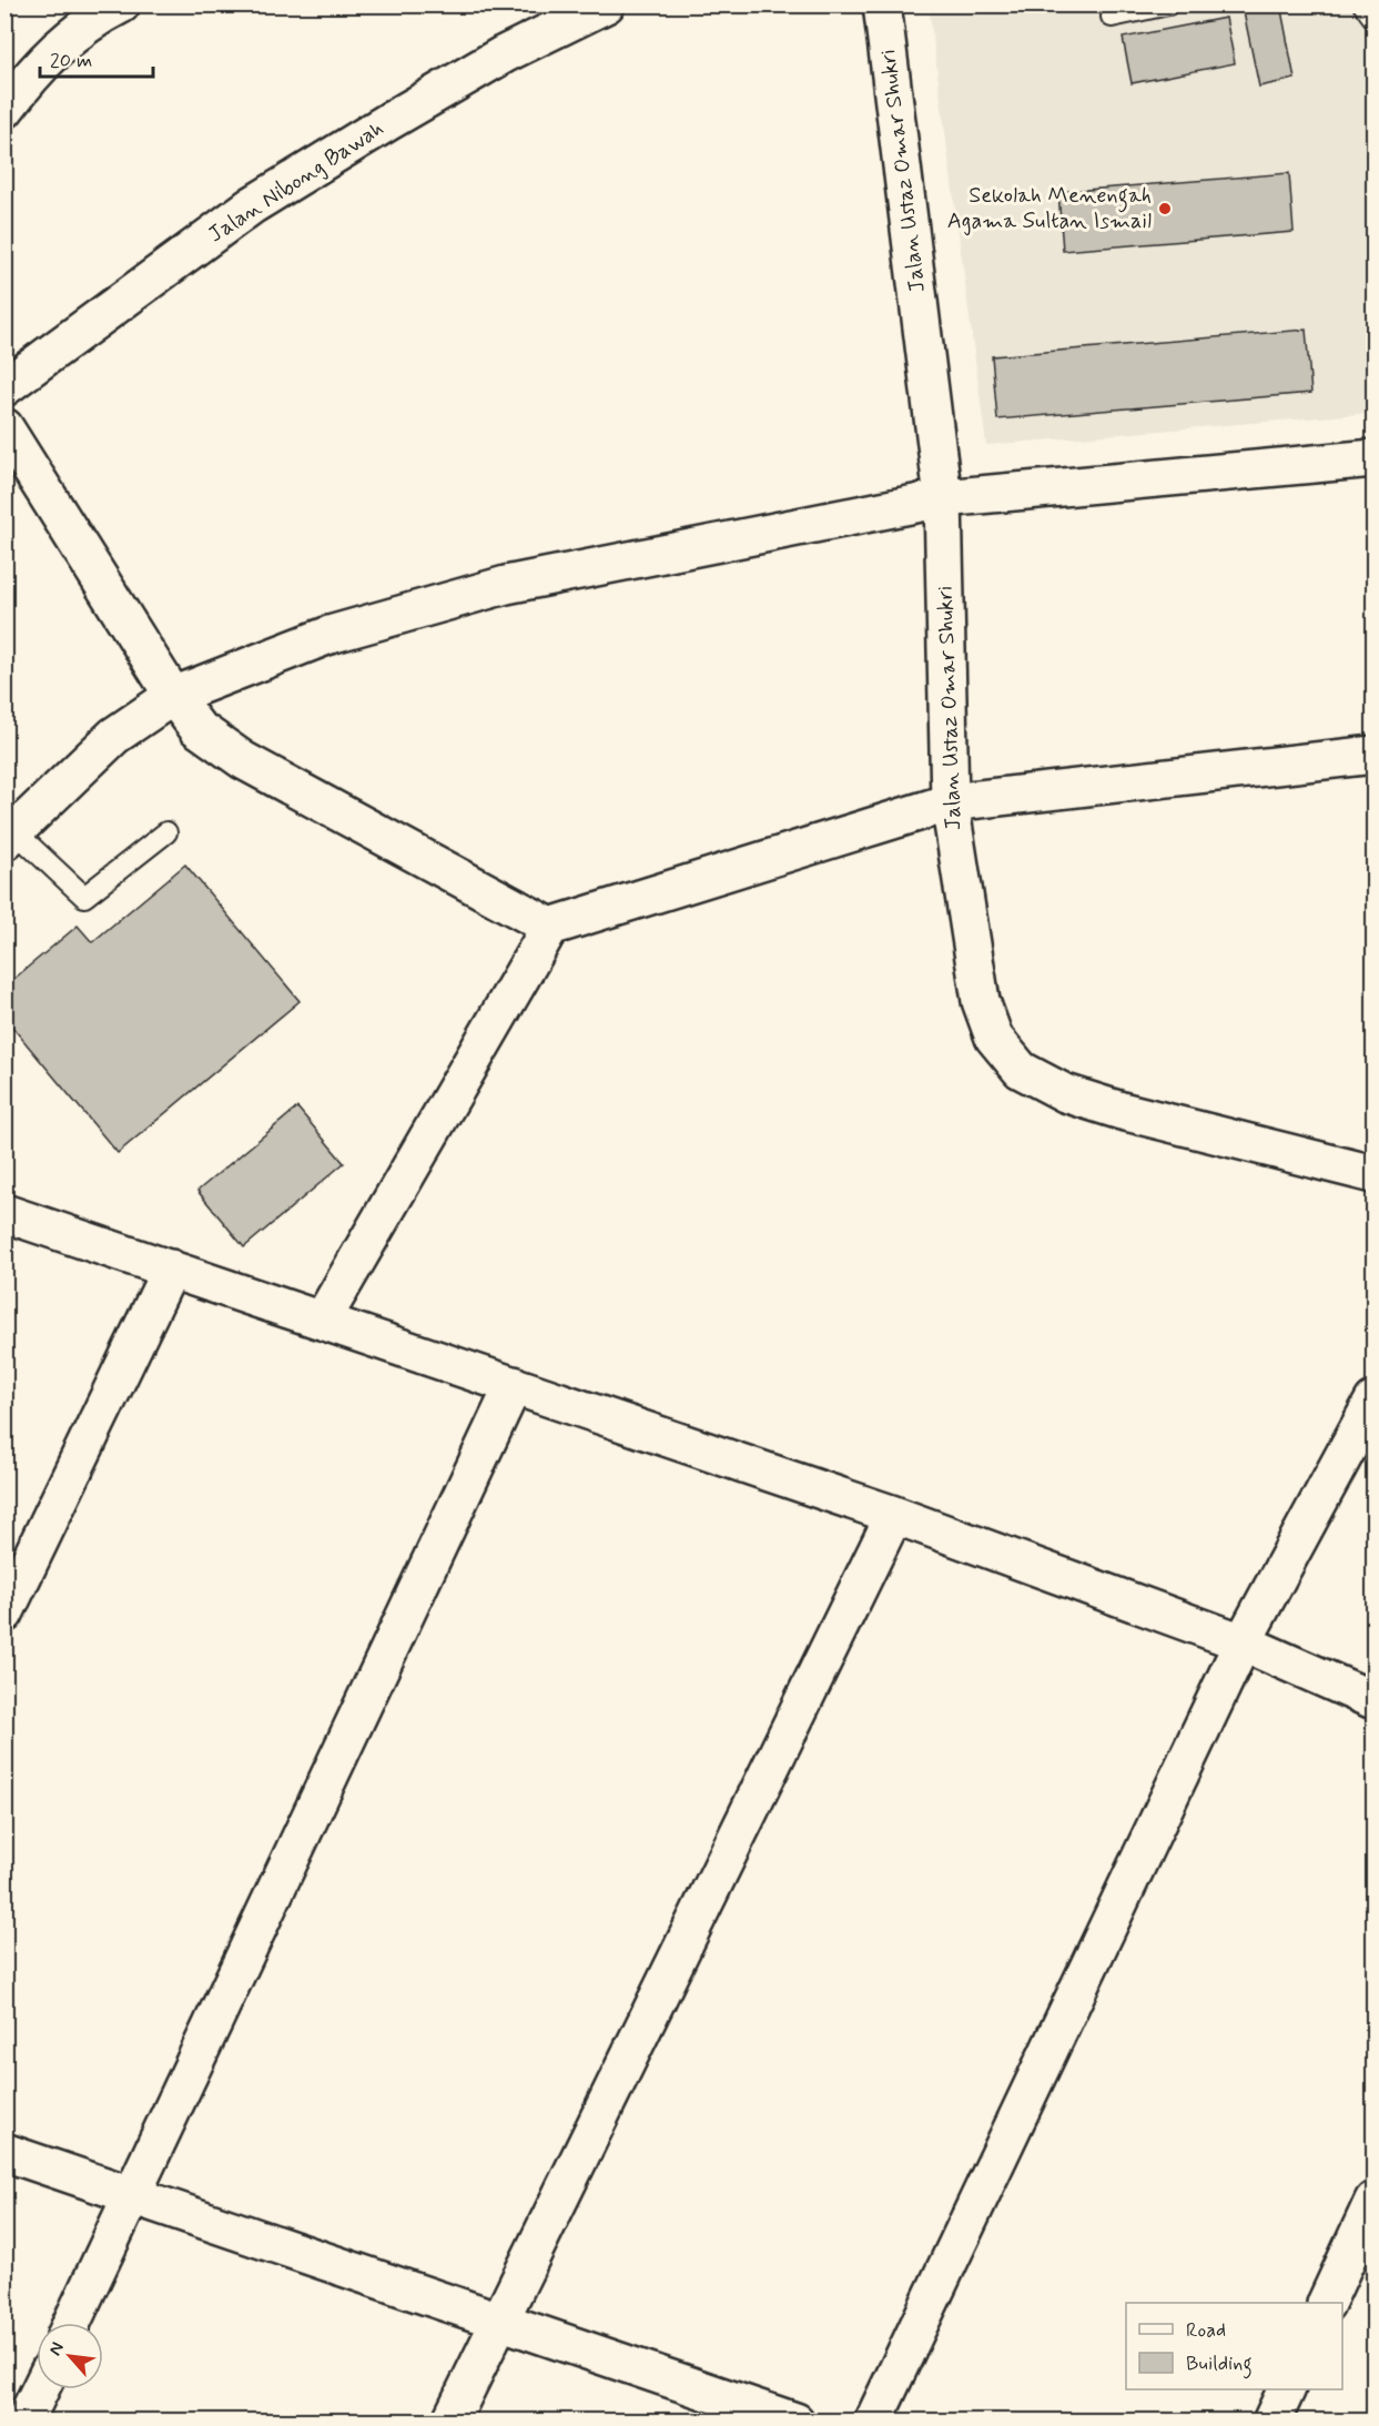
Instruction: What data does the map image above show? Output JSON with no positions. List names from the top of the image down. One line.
{"streets":{"street":["Jalan Ustaz Omar Shukri","Jalan Nibong Bawah"]},"places":["Sekolah Menengah Agama Sultan Ismail"],"legend":["Road","Building"],"scale_bar":"20 m","north":"top left"}
